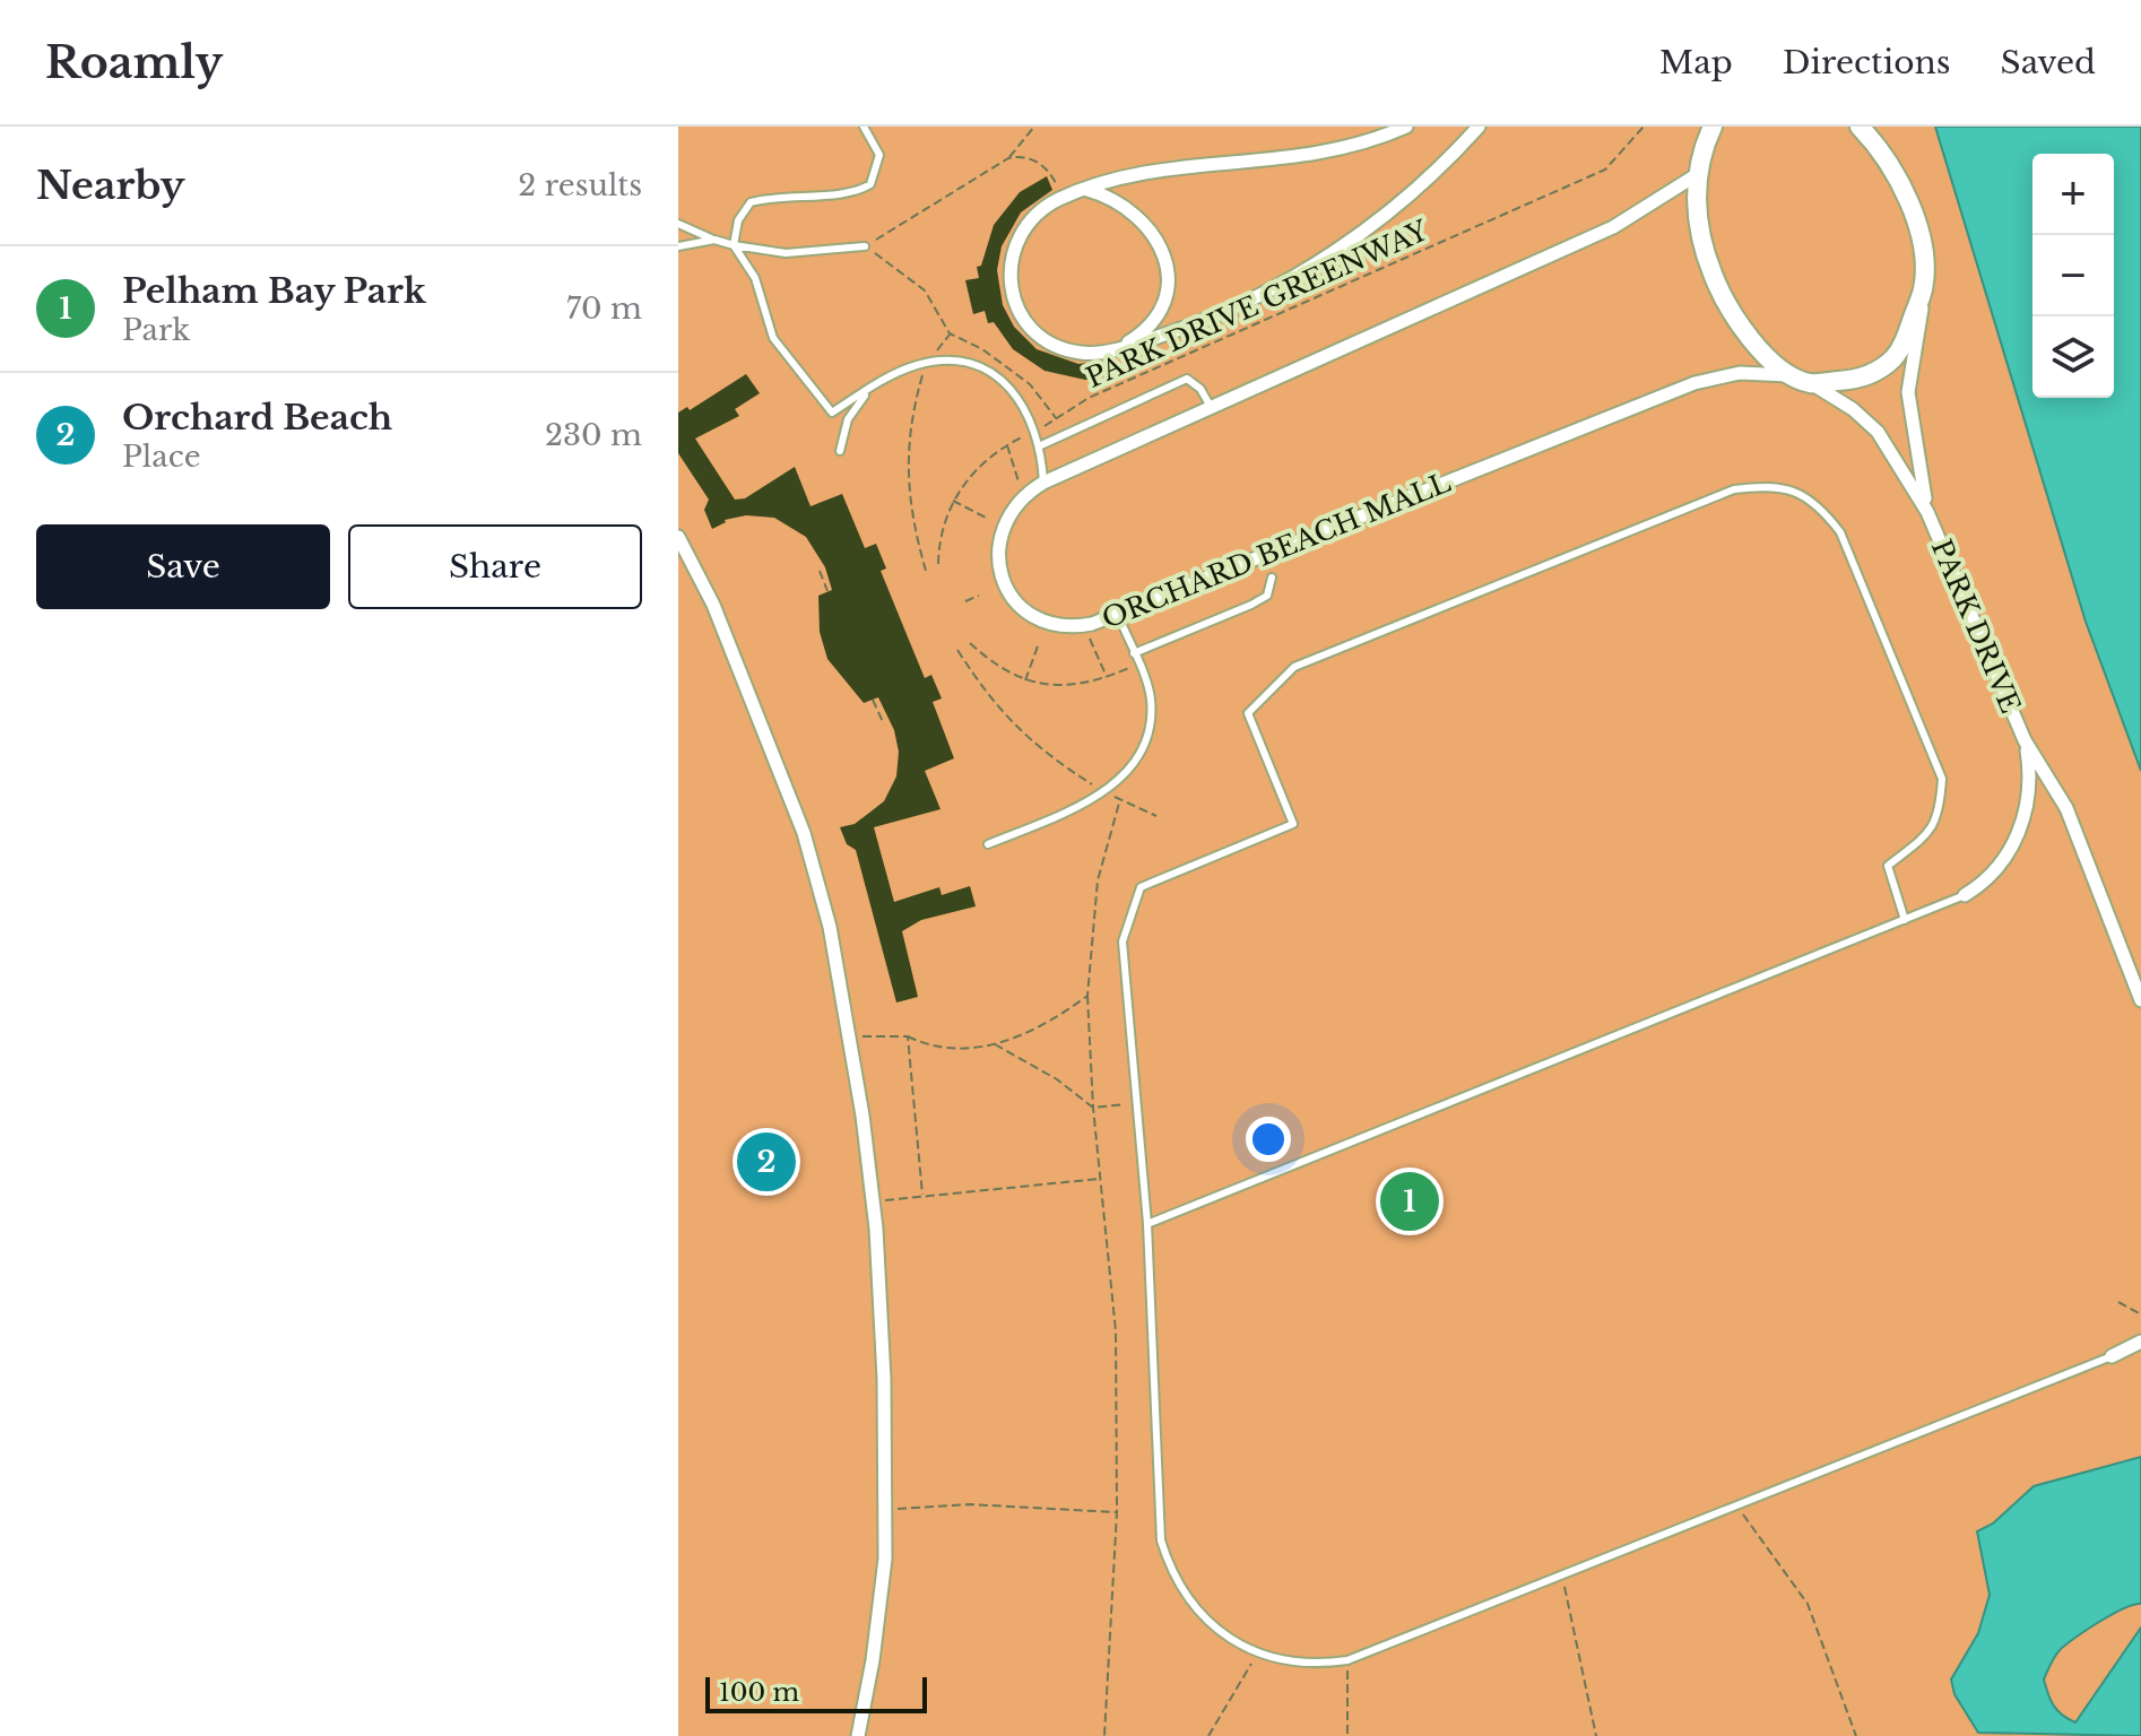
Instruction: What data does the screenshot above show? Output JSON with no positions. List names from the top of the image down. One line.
{"streets":{"street":["ORCHARD BEACH MALL","PARK DRIVE"],"path":["PARK DRIVE GREENWAY"]},"crossings":[["ORCHARD BEACH MALL","PARK DRIVE"]],"scale_bar":"100 m","page":{"header":"Roamly","nav":["Map","Directions","Saved"],"heading":["Nearby","2 results"],"map_buttons":["+","−"],"list":[{"mark":"1","name":"Pelham Bay Park","note":"Park","value":"70 m"},{"mark":"2","name":"Orchard Beach","note":"Place","value":"230 m"}],"buttons":["Save","Share"],"pins":["2","1"],"scale":"100 m"}}
